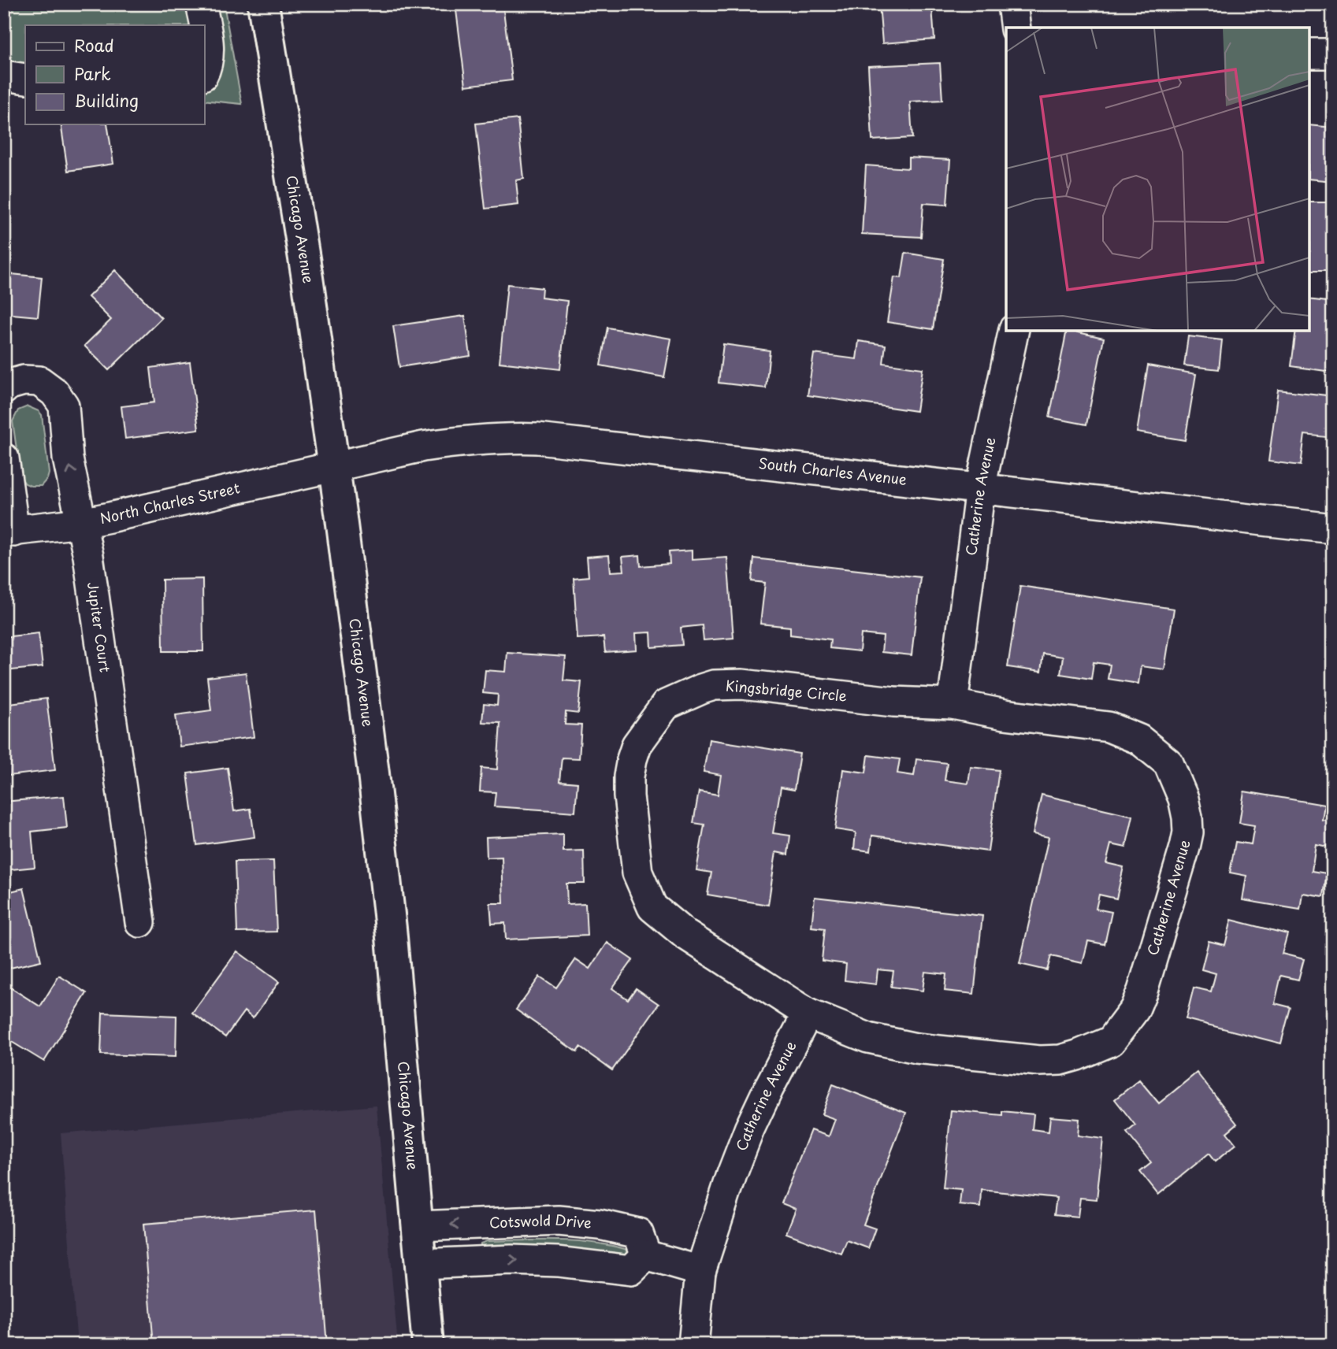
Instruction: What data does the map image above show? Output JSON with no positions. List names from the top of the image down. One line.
{"streets":{"main road":["Chicago Avenue"],"street":["South Charles Avenue","Catherine Avenue","North Charles Street","Jupiter Court","Kingsbridge Circle","Cotswold Drive"]},"crossings":[["Chicago Avenue","South Charles Avenue"],["Chicago Avenue","North Charles Street"],["Chicago Avenue","Cotswold Drive"],["South Charles Avenue","Catherine Avenue"],["South Charles Avenue","North Charles Street"],["Catherine Avenue","Kingsbridge Circle"],["North Charles Street","Jupiter Court"]],"legend":["Road","Park","Building"]}
